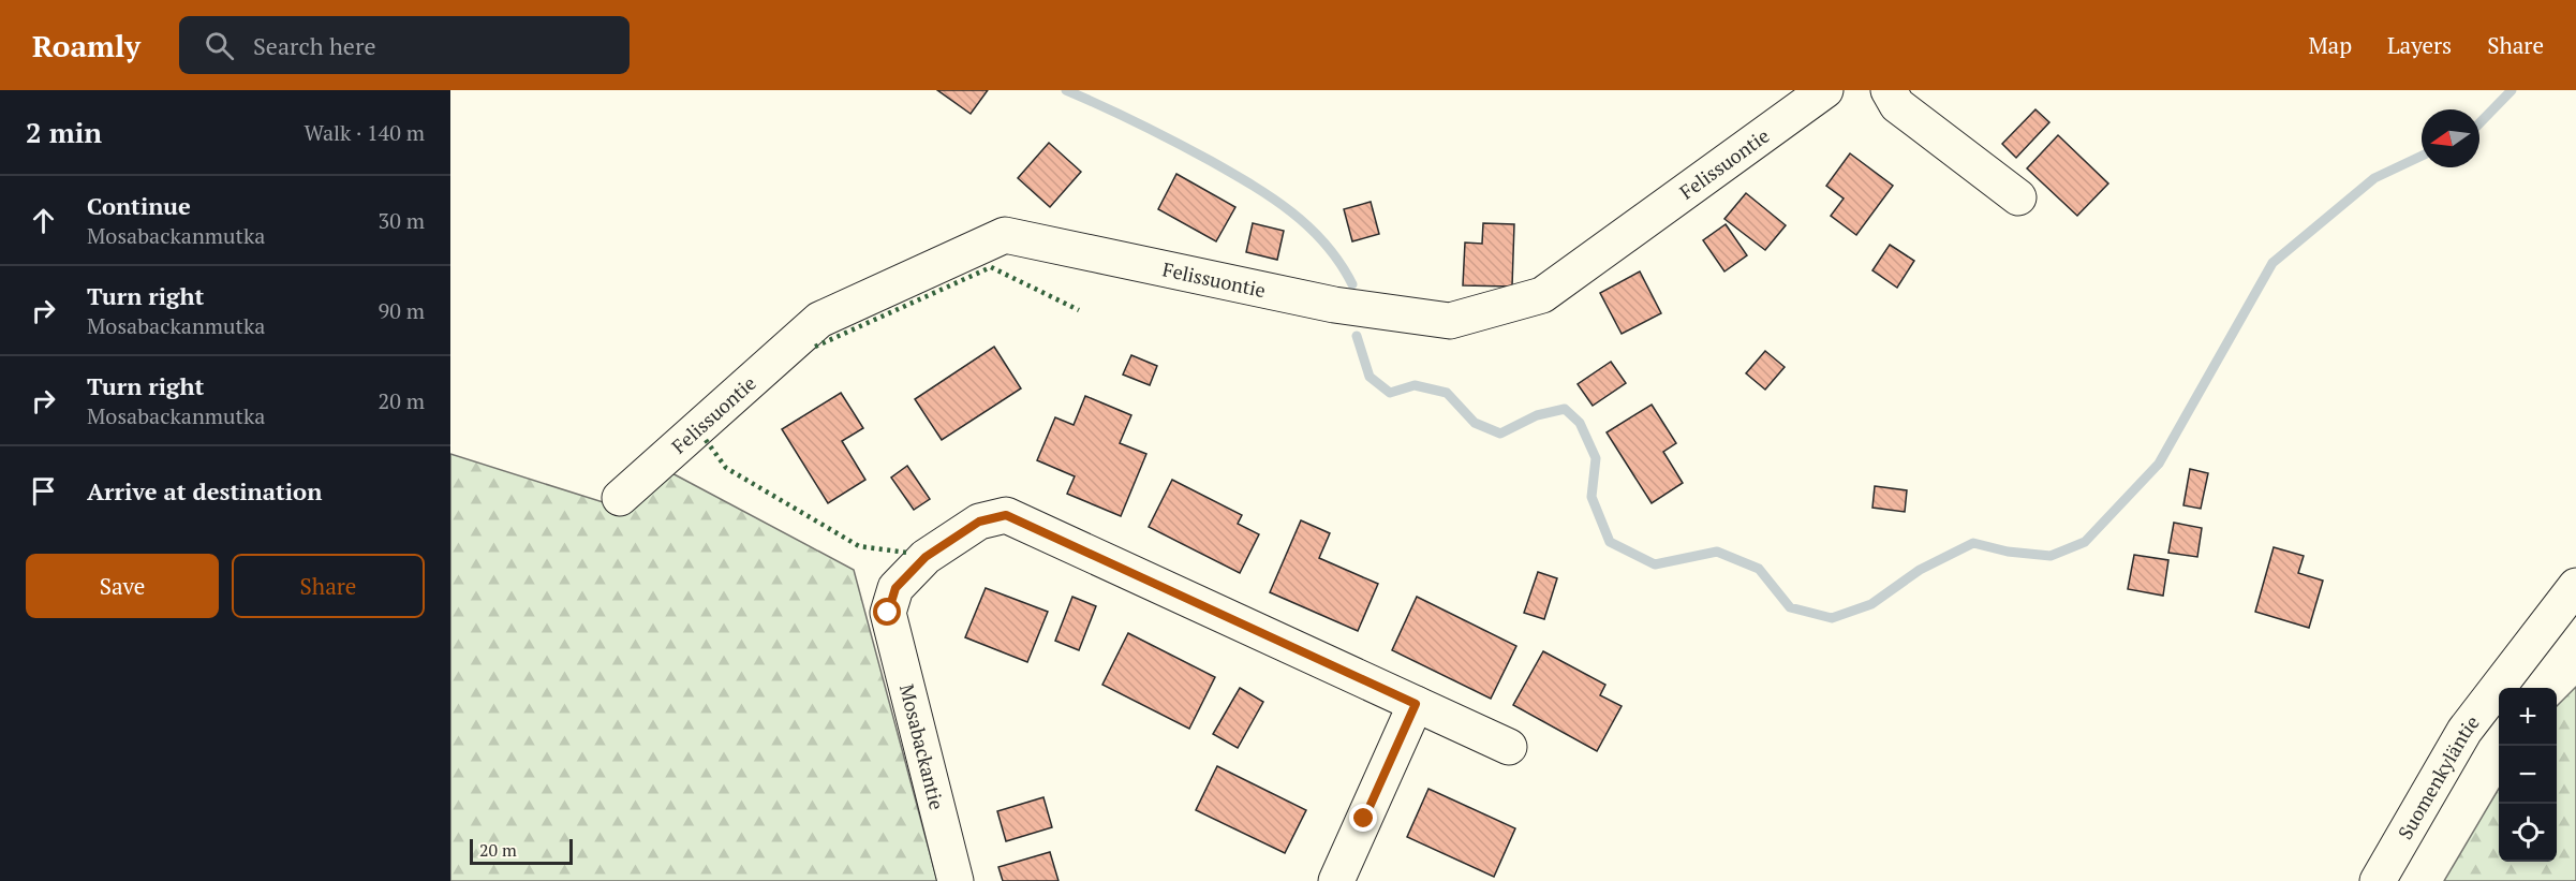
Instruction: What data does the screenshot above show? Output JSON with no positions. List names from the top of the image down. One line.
{"streets":{"street":["Felissuontie","Mosabackantie","Suomenkyläntie"]},"scale_bar":"20 m","north":"left","page":{"header":"Roamly","search":"Search here","nav":["Map","Layers","Share"],"heading":["2 min","Walk · 140 m"],"list":[["Continue","Mosabackanmutka","30 m"],["Turn right","Mosabackanmutka","90 m"],["Turn right","Mosabackanmutka","20 m"],"Arrive at destination"],"buttons":["Save","Share"],"map_buttons":["+","−"],"scale":"20 m"}}
